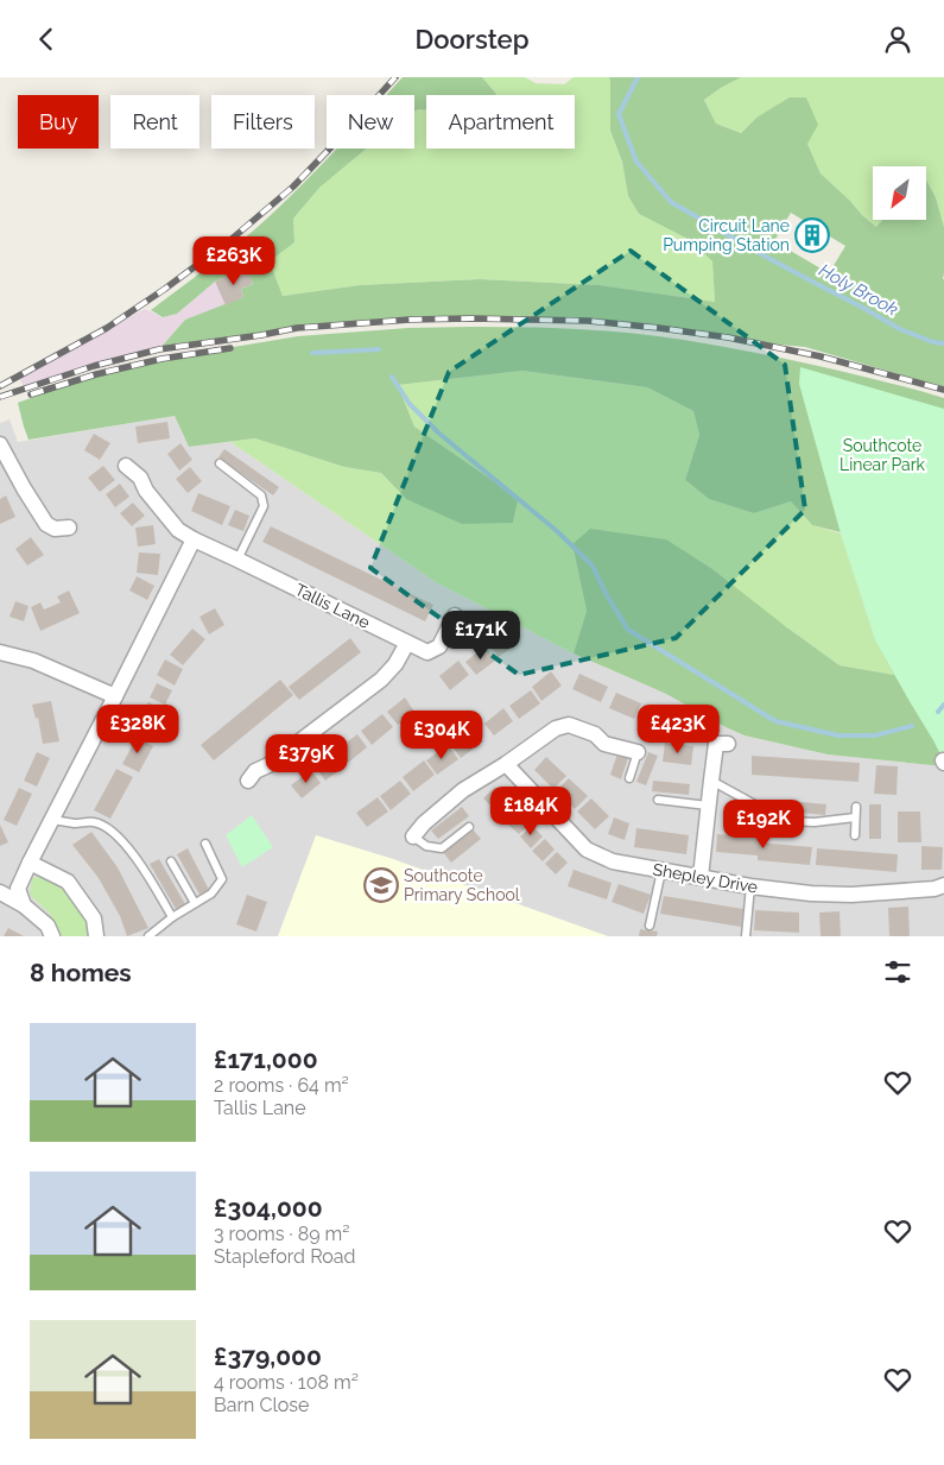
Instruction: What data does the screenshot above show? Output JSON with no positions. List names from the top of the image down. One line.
{"streets":{"street":["Tallis Lane","Shepley Drive"]},"water":["Holy Brook"],"parks":["Southcote Linear Park"],"places":{"building":["Circuit Lane Pumping Station"],"school or university":["Southcote Primary School"]},"north":"bottom left","page":{"header":"Doorstep","chip":["Buy","Rent","Filters","New","Apartment"],"price":["£263K","£171K","£328K","£423K","£304K","£379K","£184K","£192K"],"heading":"8 homes","list":[{"name":"£171,000","note":"2 rooms · 64 m² · Tallis Lane"},{"name":"£304,000","note":"3 rooms · 89 m² · Stapleford Road"},{"name":"£379,000","note":"4 rooms · 108 m² · Barn Close"}]}}
